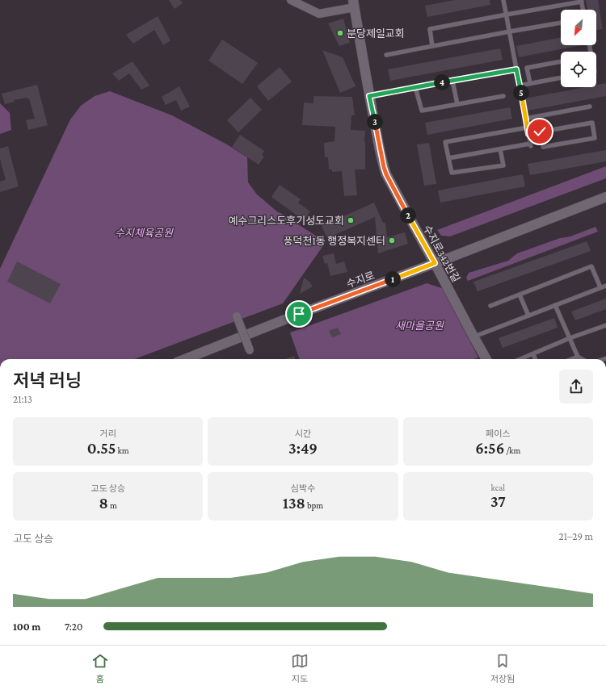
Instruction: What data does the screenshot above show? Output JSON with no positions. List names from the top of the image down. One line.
{"streets":{"main road":["수지로342번길","수지로"]},"crossings":[["수지로342번길","수지로"]],"parks":["수지체육공원","새마을공원"],"places":["분당제일교회","예수그리스도후기성도교회","풍덕천1동 행정복지센터"],"north":"bottom left","page":{"pins":["4","5","3","2","1"],"heading":["저녁 러닝","21:13"],"stats":[["거리","0.55 km"],["시간","3:49"],["페이스","6:56 /km"],["고도 상승","8 m"],["심박수","138 bpm"],["kcal","37"]],"chart":["고도 상승","21–29 m"],"list":[{"name":"100 m","note":"7:20"}],"tabs":["홈","지도","저장됨"]}}
